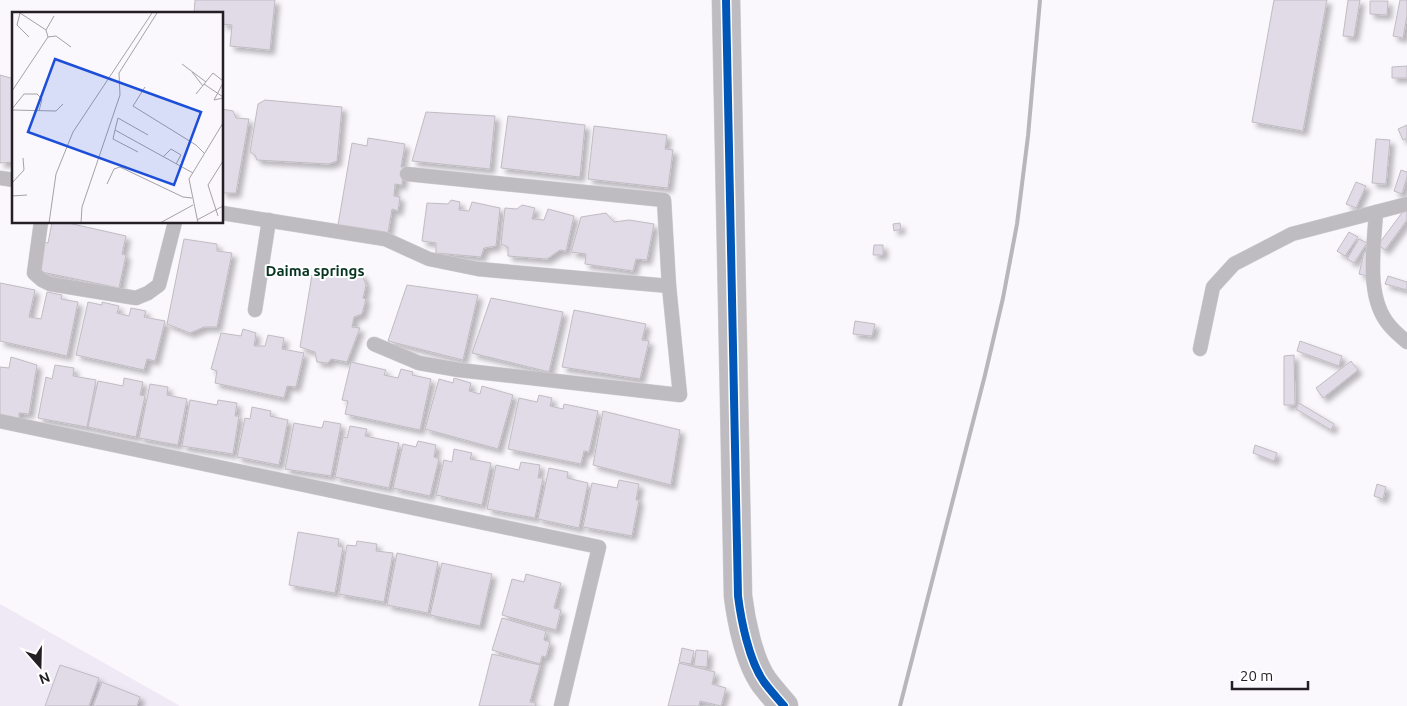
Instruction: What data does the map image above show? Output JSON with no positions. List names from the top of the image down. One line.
{"districts":["Daima springs"],"scale_bar":"20 m","north":"bottom"}
